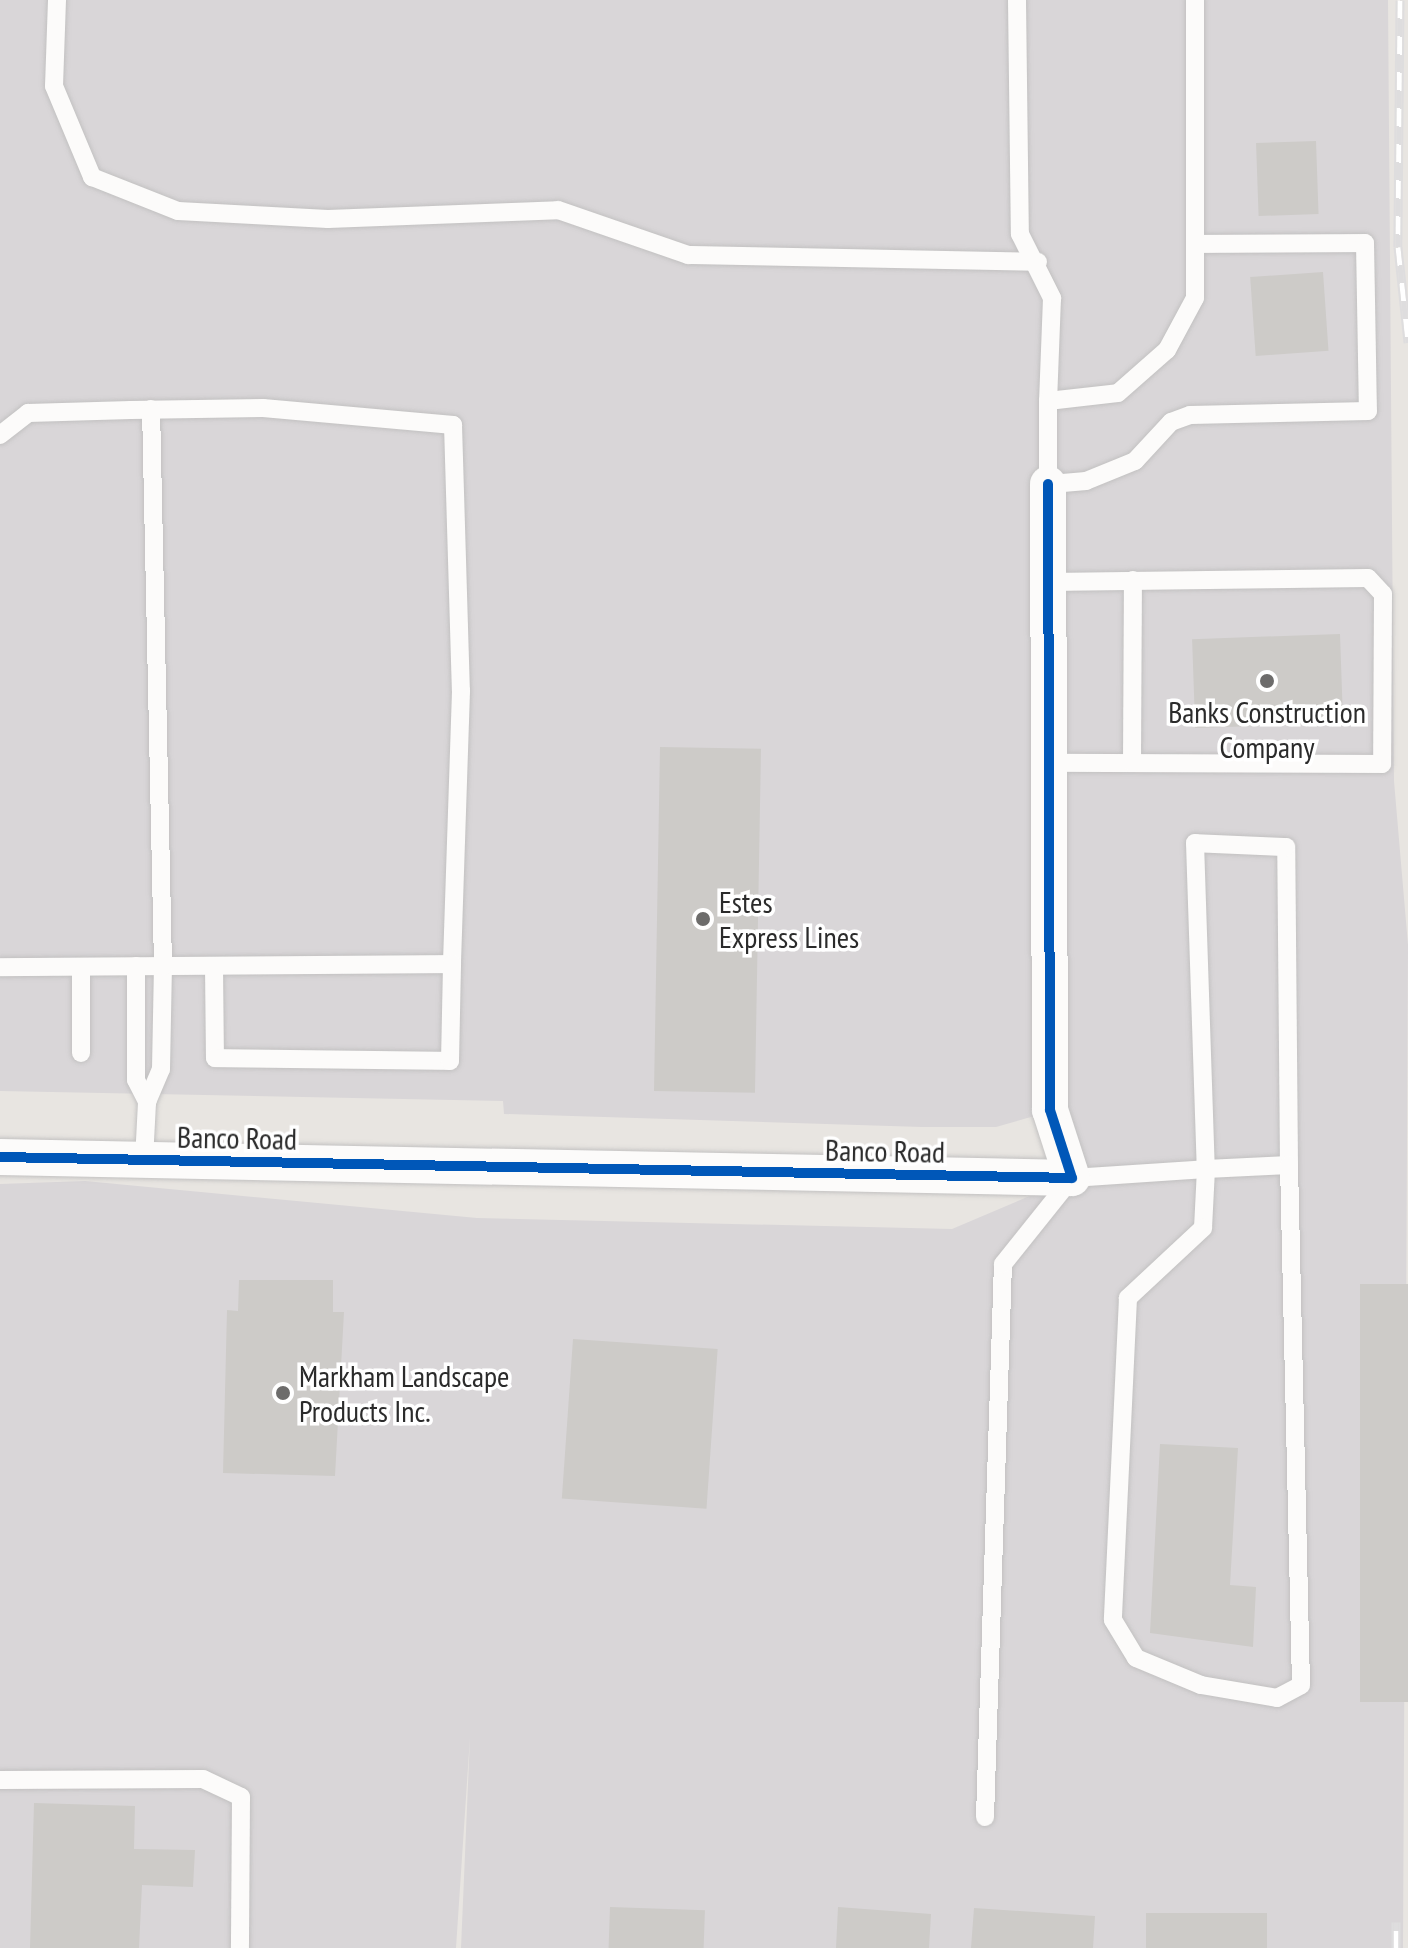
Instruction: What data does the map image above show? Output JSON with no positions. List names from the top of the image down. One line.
{"streets":{"street":["Banco Road"]},"places":["Banks Construction Company","Estes Express Lines","Markham Landscape Products Inc."]}
